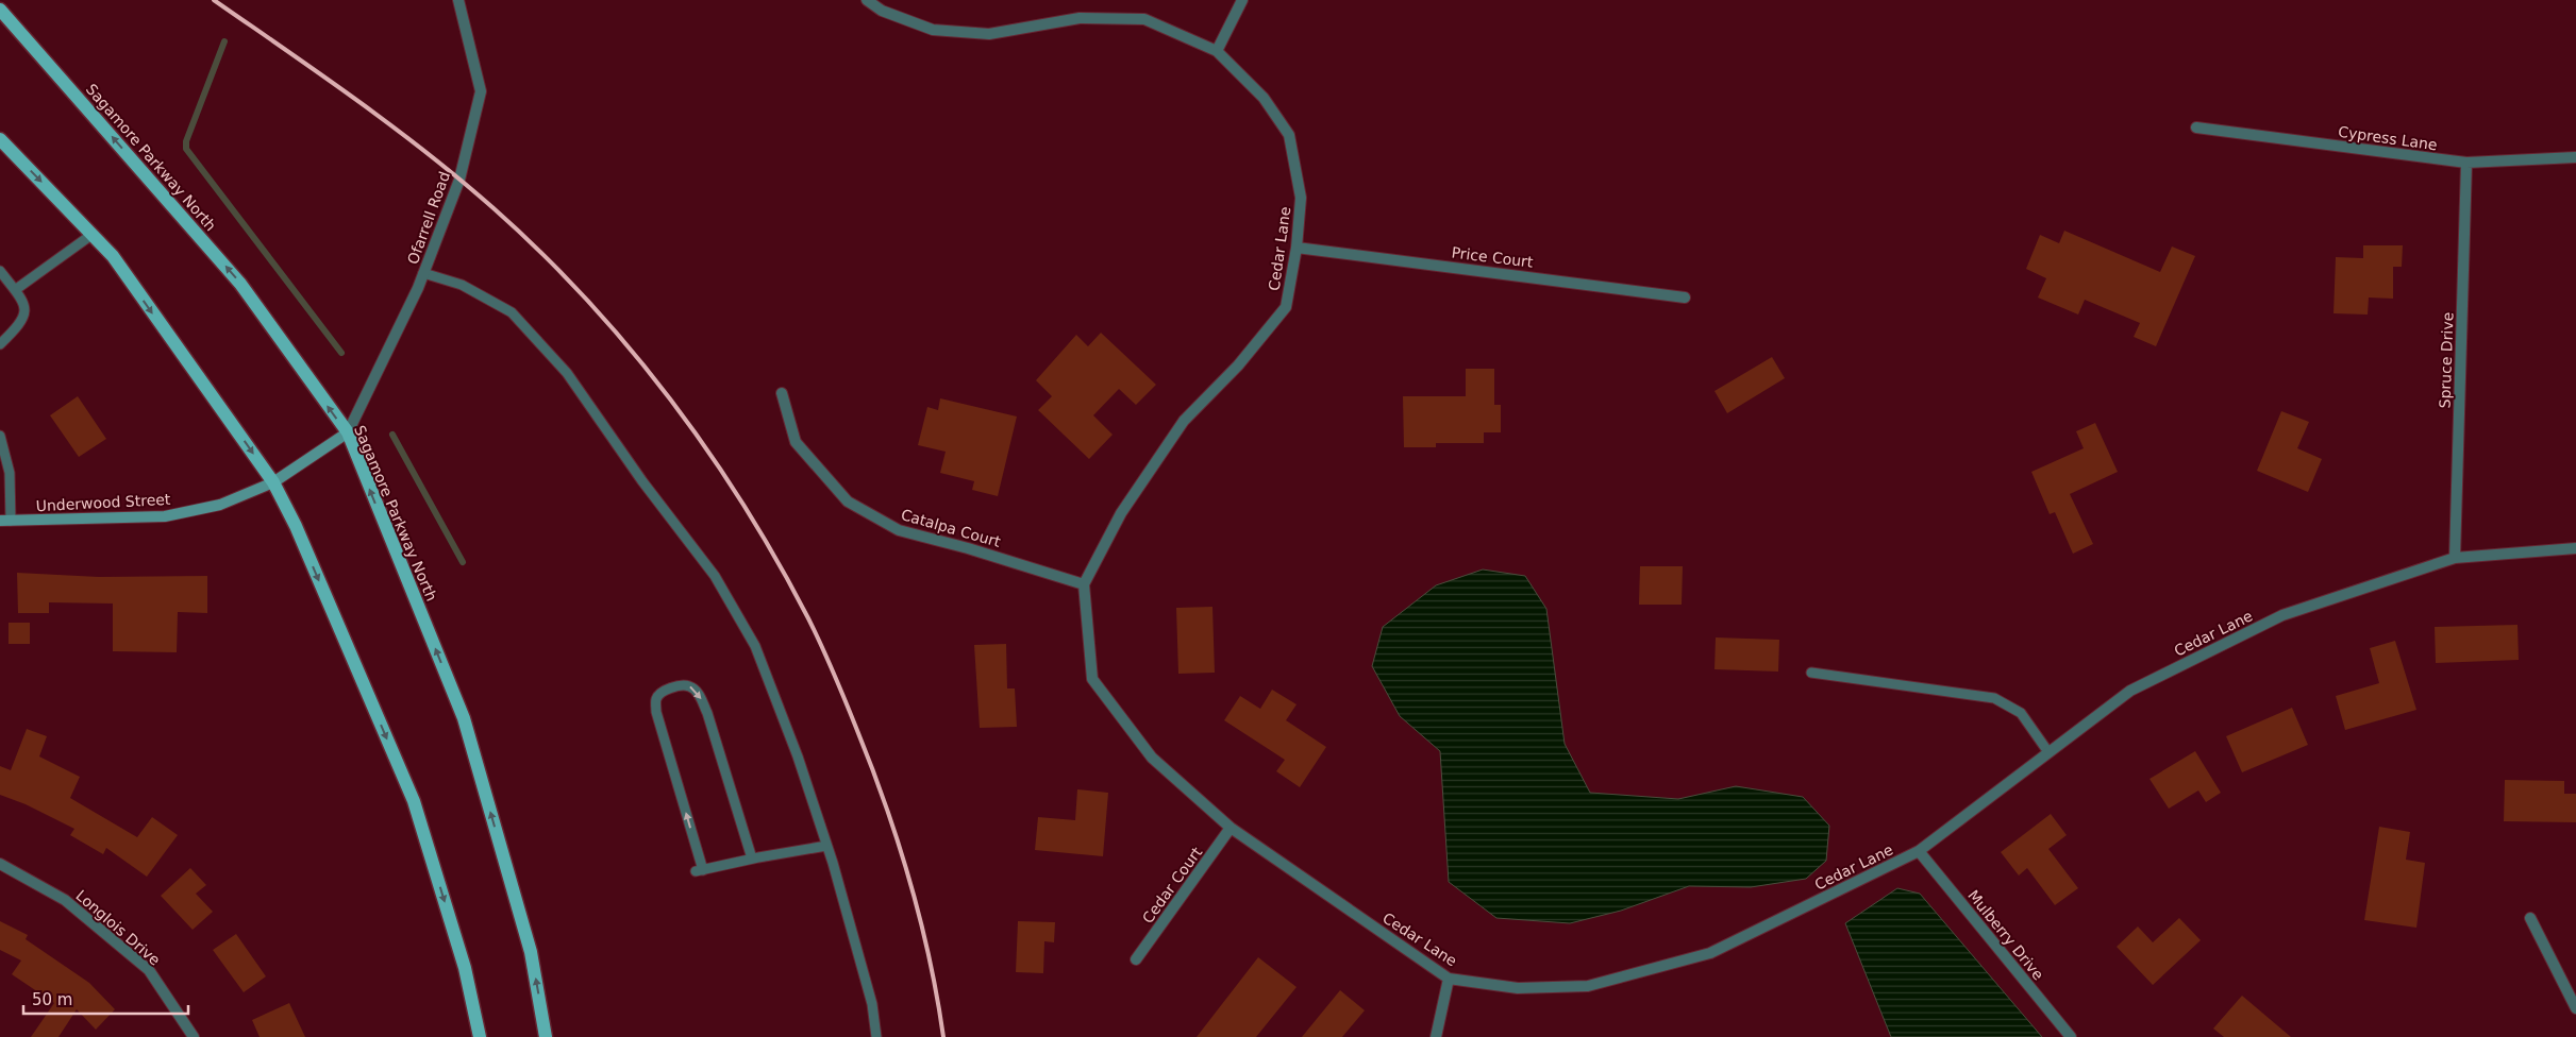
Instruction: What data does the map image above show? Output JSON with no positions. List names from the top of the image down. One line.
{"streets":{"main road":["Sagamore Parkway North"],"street":["Cypress Lane","Ofarrell Road","Cedar Lane","Price Court","Spruce Drive","Underwood Street","Catalpa Court","Cedar Court","Longlois Drive","Mulberry Drive"]},"crossings":[["Cypress Lane","Spruce Drive"],["Sagamore Parkway North","Ofarrell Road"],["Sagamore Parkway North","Underwood Street"],["Ofarrell Road","Underwood Street"],["Cedar Lane","Price Court"],["Cedar Lane","Spruce Drive"],["Cedar Lane","Catalpa Court"],["Cedar Lane","Cedar Court"],["Cedar Lane","Mulberry Drive"]],"scale_bar":"50 m"}
